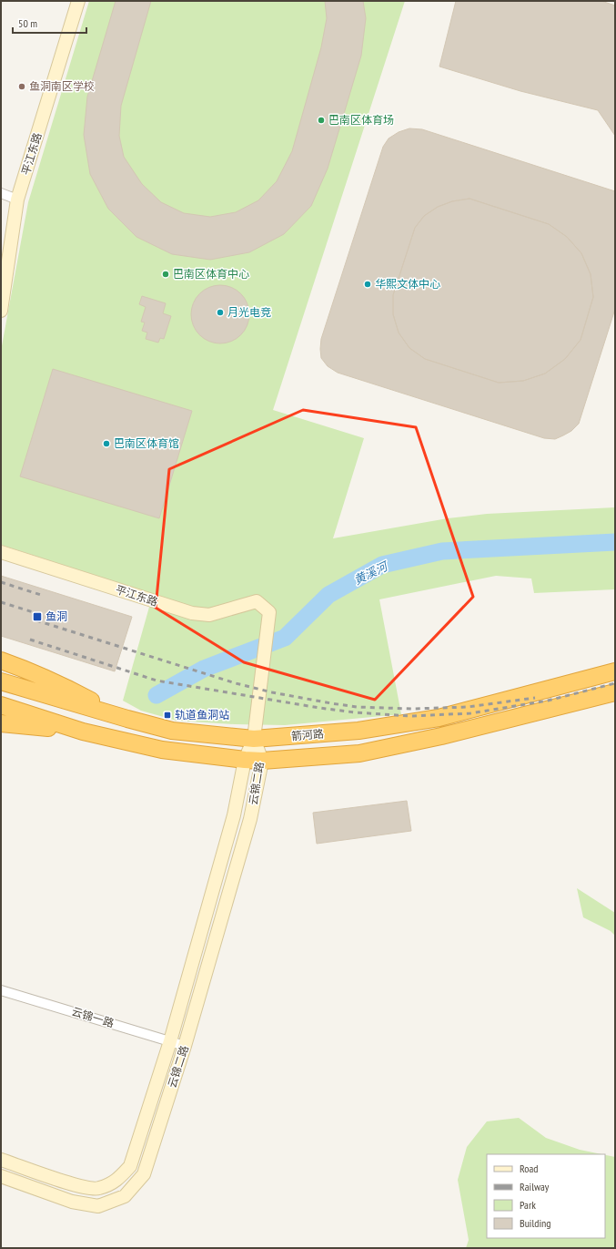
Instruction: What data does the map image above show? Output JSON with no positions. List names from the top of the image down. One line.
{"streets":{"highway":["箭河路"],"main road":["平江东路","云锦二路"],"street":["云锦一路"]},"crossings":[["平江东路","箭河路"],["平江东路","云锦二路"],["箭河路","云锦二路"],["云锦二路","云锦一路"]],"water":["黄溪河"],"places":{"other":["鱼洞南区学校","巴南区体育场","巴南区体育中心","华熙文体中心","月光电竞","巴南区体育馆"],"transit":["鱼洞","轨道鱼洞站"]},"legend":["Road","Railway","Park","Building"],"scale_bar":"50 m"}
